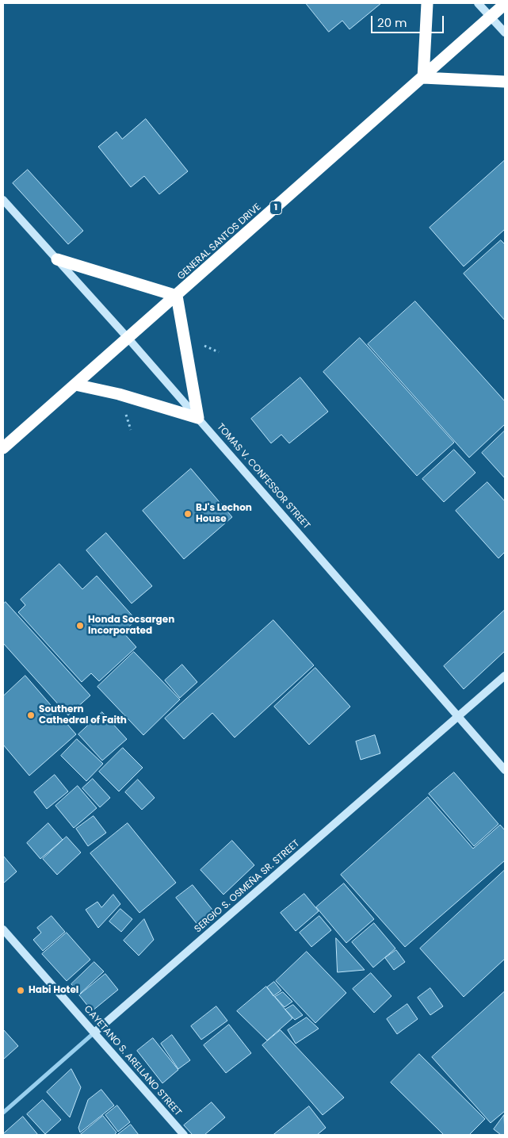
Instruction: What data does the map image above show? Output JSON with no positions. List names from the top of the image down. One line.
{"streets":{"highway":["1","GENERAL SANTOS DRIVE"],"street":["TOMAS V. CONFESSOR STREET","SERGIO S. OSMEÑA SR. STREET","CAYETANO S. ARELLANO STREET"]},"crossings":[["GENERAL SANTOS DRIVE","TOMAS V. CONFESSOR STREET"],["TOMAS V. CONFESSOR STREET","SERGIO S. OSMEÑA SR. STREET"],["SERGIO S. OSMEÑA SR. STREET","CAYETANO S. ARELLANO STREET"]],"places":["BJ's Lechon House","Honda Socsargen Incorporated","Southern Cathedral of Faith","Habi Hotel"],"scale_bar":"20 m"}
